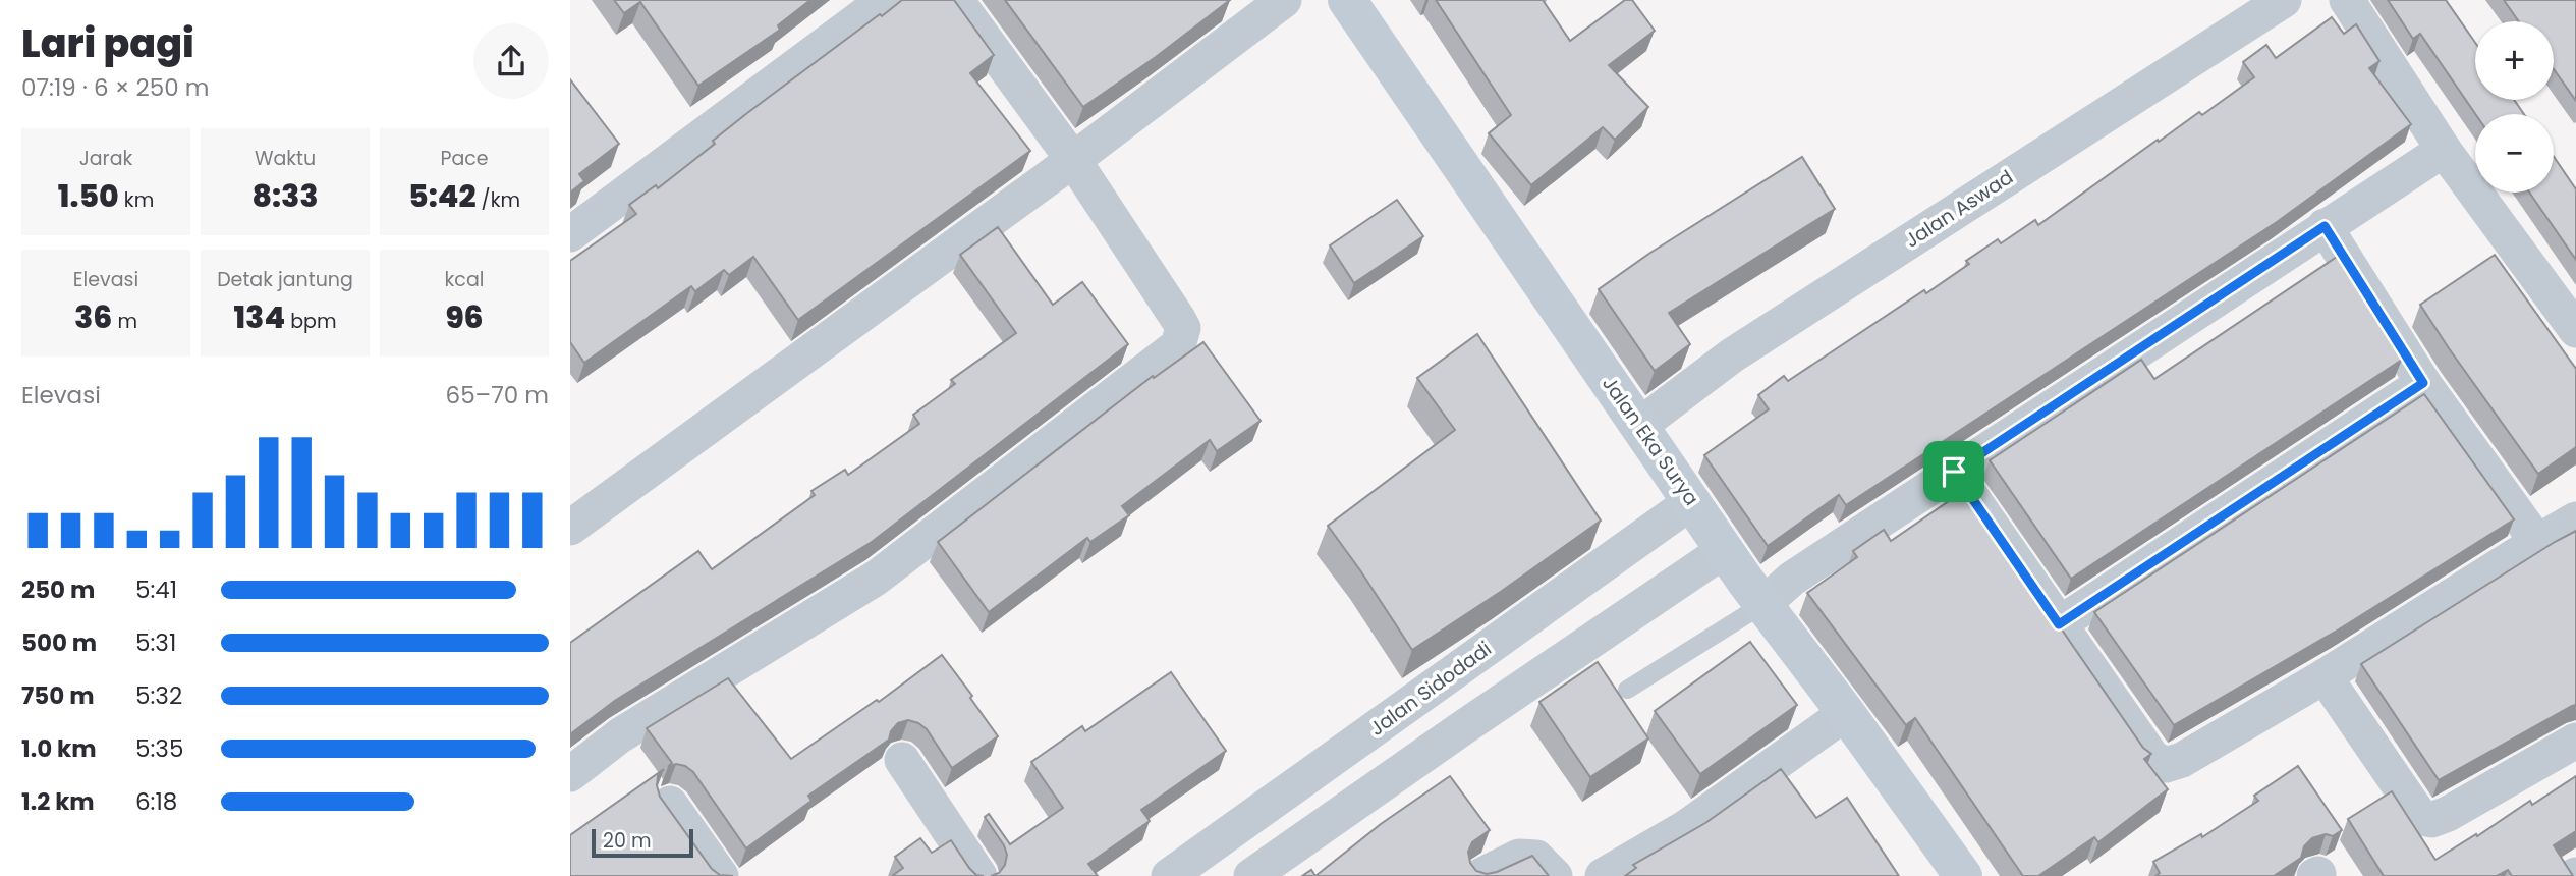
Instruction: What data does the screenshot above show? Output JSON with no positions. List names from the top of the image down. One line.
{"streets":{"street":["Jalan Aswad","Jalan Eka Surya","Jalan Sidodadi"]},"crossings":[["Jalan Aswad","Jalan Eka Surya"],["Jalan Eka Surya","Jalan Sidodadi"]],"scale_bar":"20 m","page":{"heading":["Lari pagi","07:19 · 6 × 250 m"],"map_buttons":["+","−"],"stats":[["Jarak","1.50 km"],["Waktu","8:33"],["Pace","5:42 /km"],["Elevasi","36 m"],["Detak jantung","134 bpm"],["kcal","96"]],"chart":["Elevasi","65–70 m"],"list":[{"name":"250 m","note":"5:41"},{"name":"500 m","note":"5:31"},{"name":"750 m","note":"5:32"},{"name":"1.0 km","note":"5:35"},{"name":"1.2 km","note":"6:18"}],"scale":"20 m"}}
